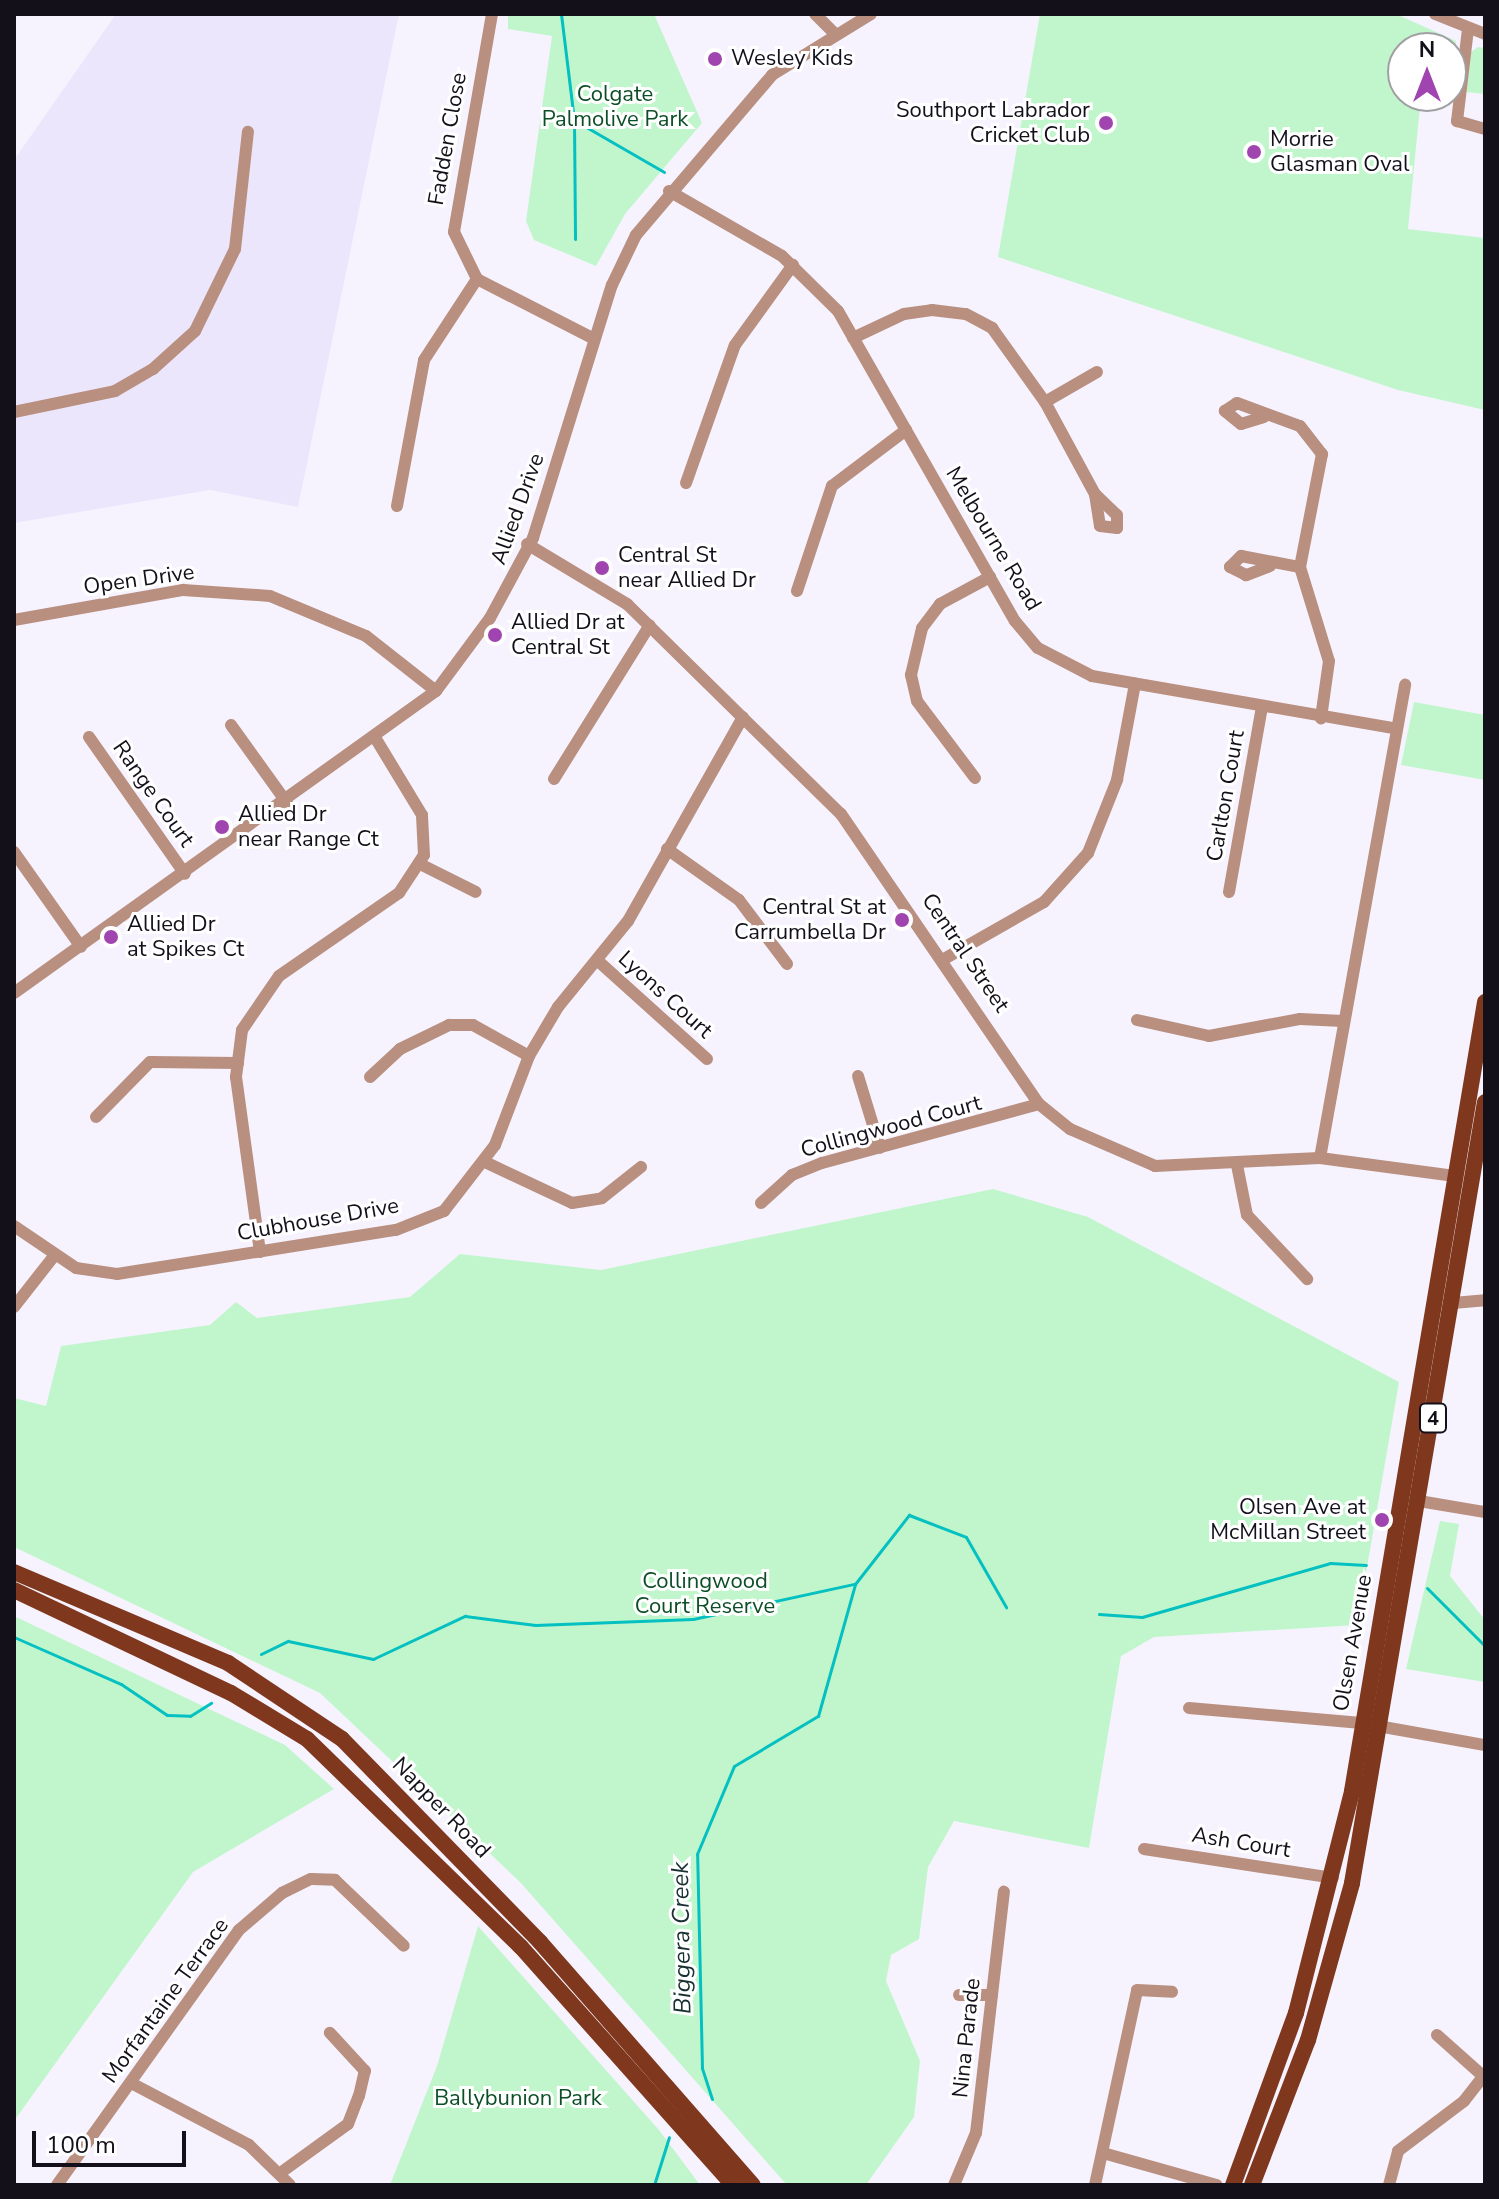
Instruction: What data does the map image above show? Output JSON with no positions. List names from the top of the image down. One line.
{"streets":{"main road":["4","Olsen Avenue","Napper Road"],"street":["Fadden Close","Allied Drive","Melbourne Road","Open Drive","Range Court","Carlton Court","Central Street","Lyons Court","Collingwood Court","Clubhouse Drive","Ash Court","Morfantaine Terrace","Nina Parade"]},"crossings":[["Allied Drive","Melbourne Road"],["Allied Drive","Open Drive"],["Allied Drive","Range Court"],["Allied Drive","Central Street"],["Melbourne Road","Carlton Court"],["Central Street","Collingwood Court"],["Central Street","Clubhouse Drive"],["Central Street","Olsen Avenue"],["Lyons Court","Clubhouse Drive"],["Olsen Avenue","Ash Court"]],"water":["Biggera Creek"],"parks":["Colgate Palmolive Park","Collingwood Court Reserve","Ballybunion Park"],"places":["Wesley Kids","Southport Labrador Cricket Club","Morrie Glasman Oval","Central St near Allied Dr","Allied Dr at Central St","Allied Dr near Range Ct","Central St at Carrumbella Dr","Allied Dr at Spikes Ct","Olsen Ave at McMillan Street"],"scale_bar":"100 m","north":"top"}
